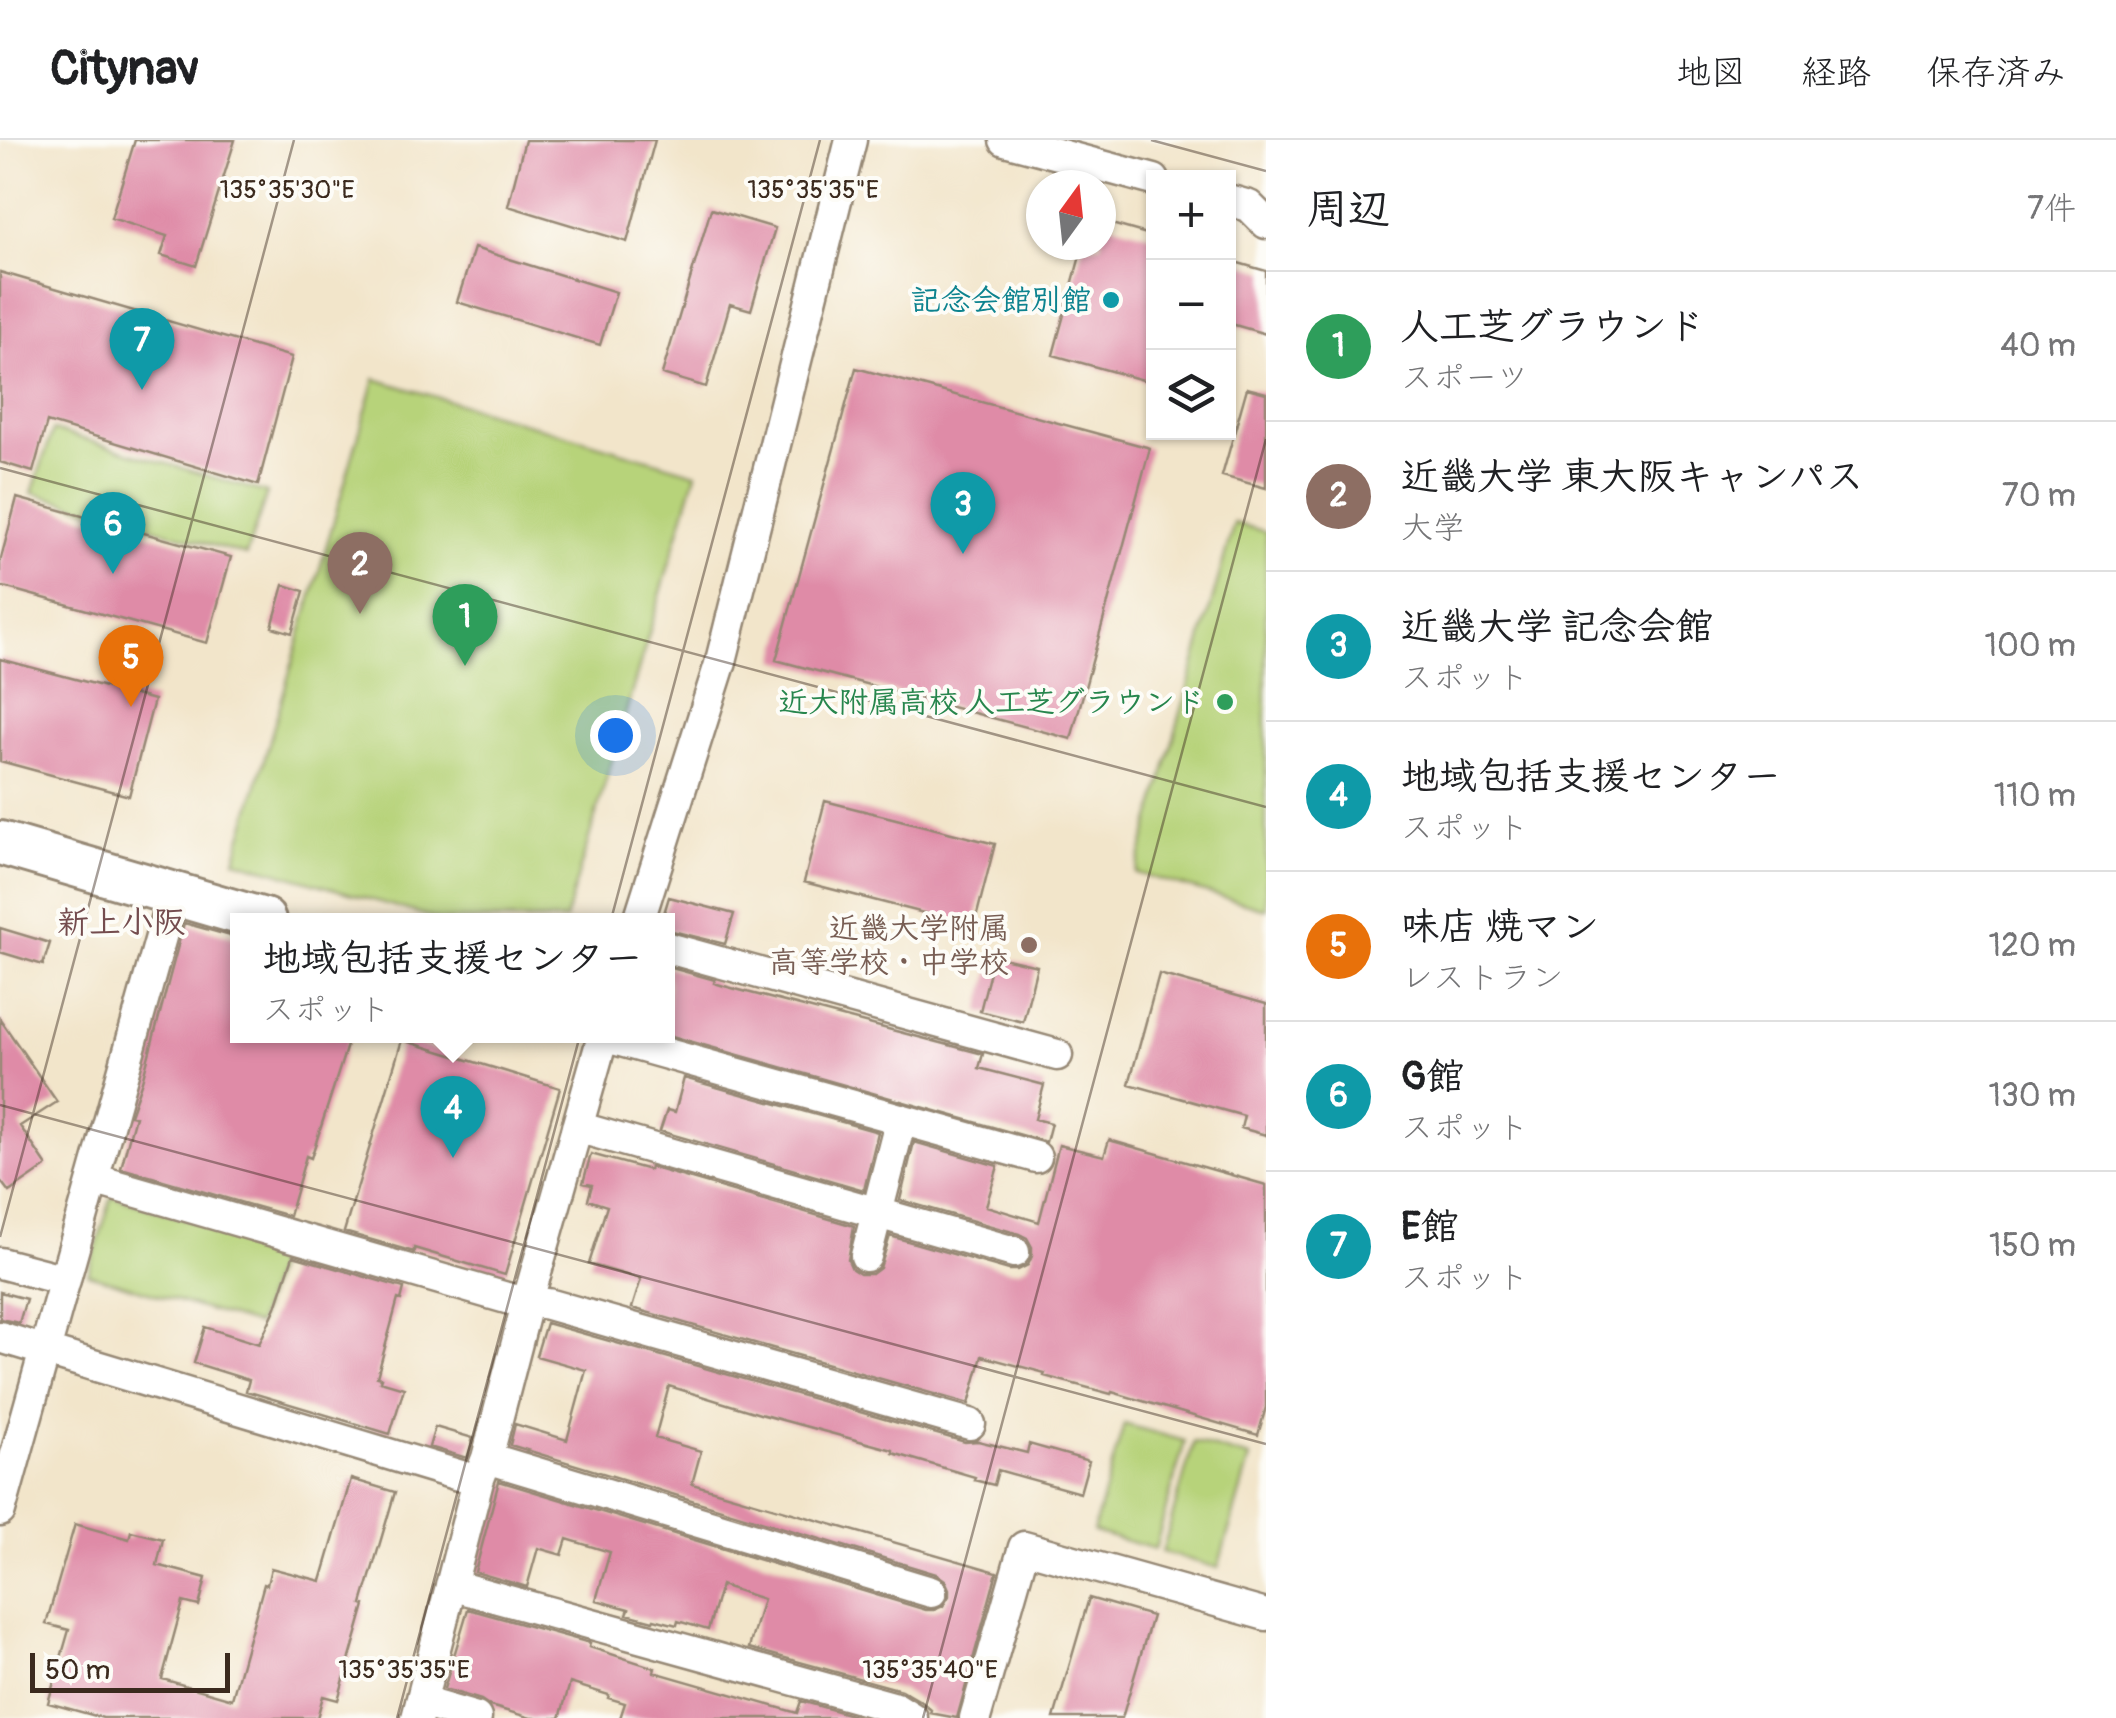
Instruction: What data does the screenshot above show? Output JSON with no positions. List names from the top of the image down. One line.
{"districts":["新上小阪"],"places":["記念会館別館","近大附属高校 人工芝グラウンド","近畿大学附属 高等学校・中学校"],"scale_bar":"50 m","north":"top","page":{"header":"Citynav","nav":["地図","経路","保存済み"],"heading":["周辺","7件"],"map_buttons":["+","−"],"list":[{"mark":"1","name":"人工芝グラウンド","note":"スポーツ","value":"40 m"},{"mark":"2","name":"近畿大学 東大阪キャンパス","note":"大学","value":"70 m"},{"mark":"3","name":"近畿大学 記念会館","note":"スポット","value":"100 m"},{"mark":"4","name":"地域包括支援センター","note":"スポット","value":"110 m"},{"mark":"5","name":"味店 焼マン","note":"レストラン","value":"120 m"},{"mark":"6","name":"G館","note":"スポット","value":"130 m"},{"mark":"7","name":"E館","note":"スポット","value":"150 m"}],"pins":["7","3","6","2","1","5","4"],"popup":["地域包括支援センター","スポット"],"scale":"50 m"},"coordinates":["135°35'30\"E","135°35'35\"E","135°35'40\"E"]}
